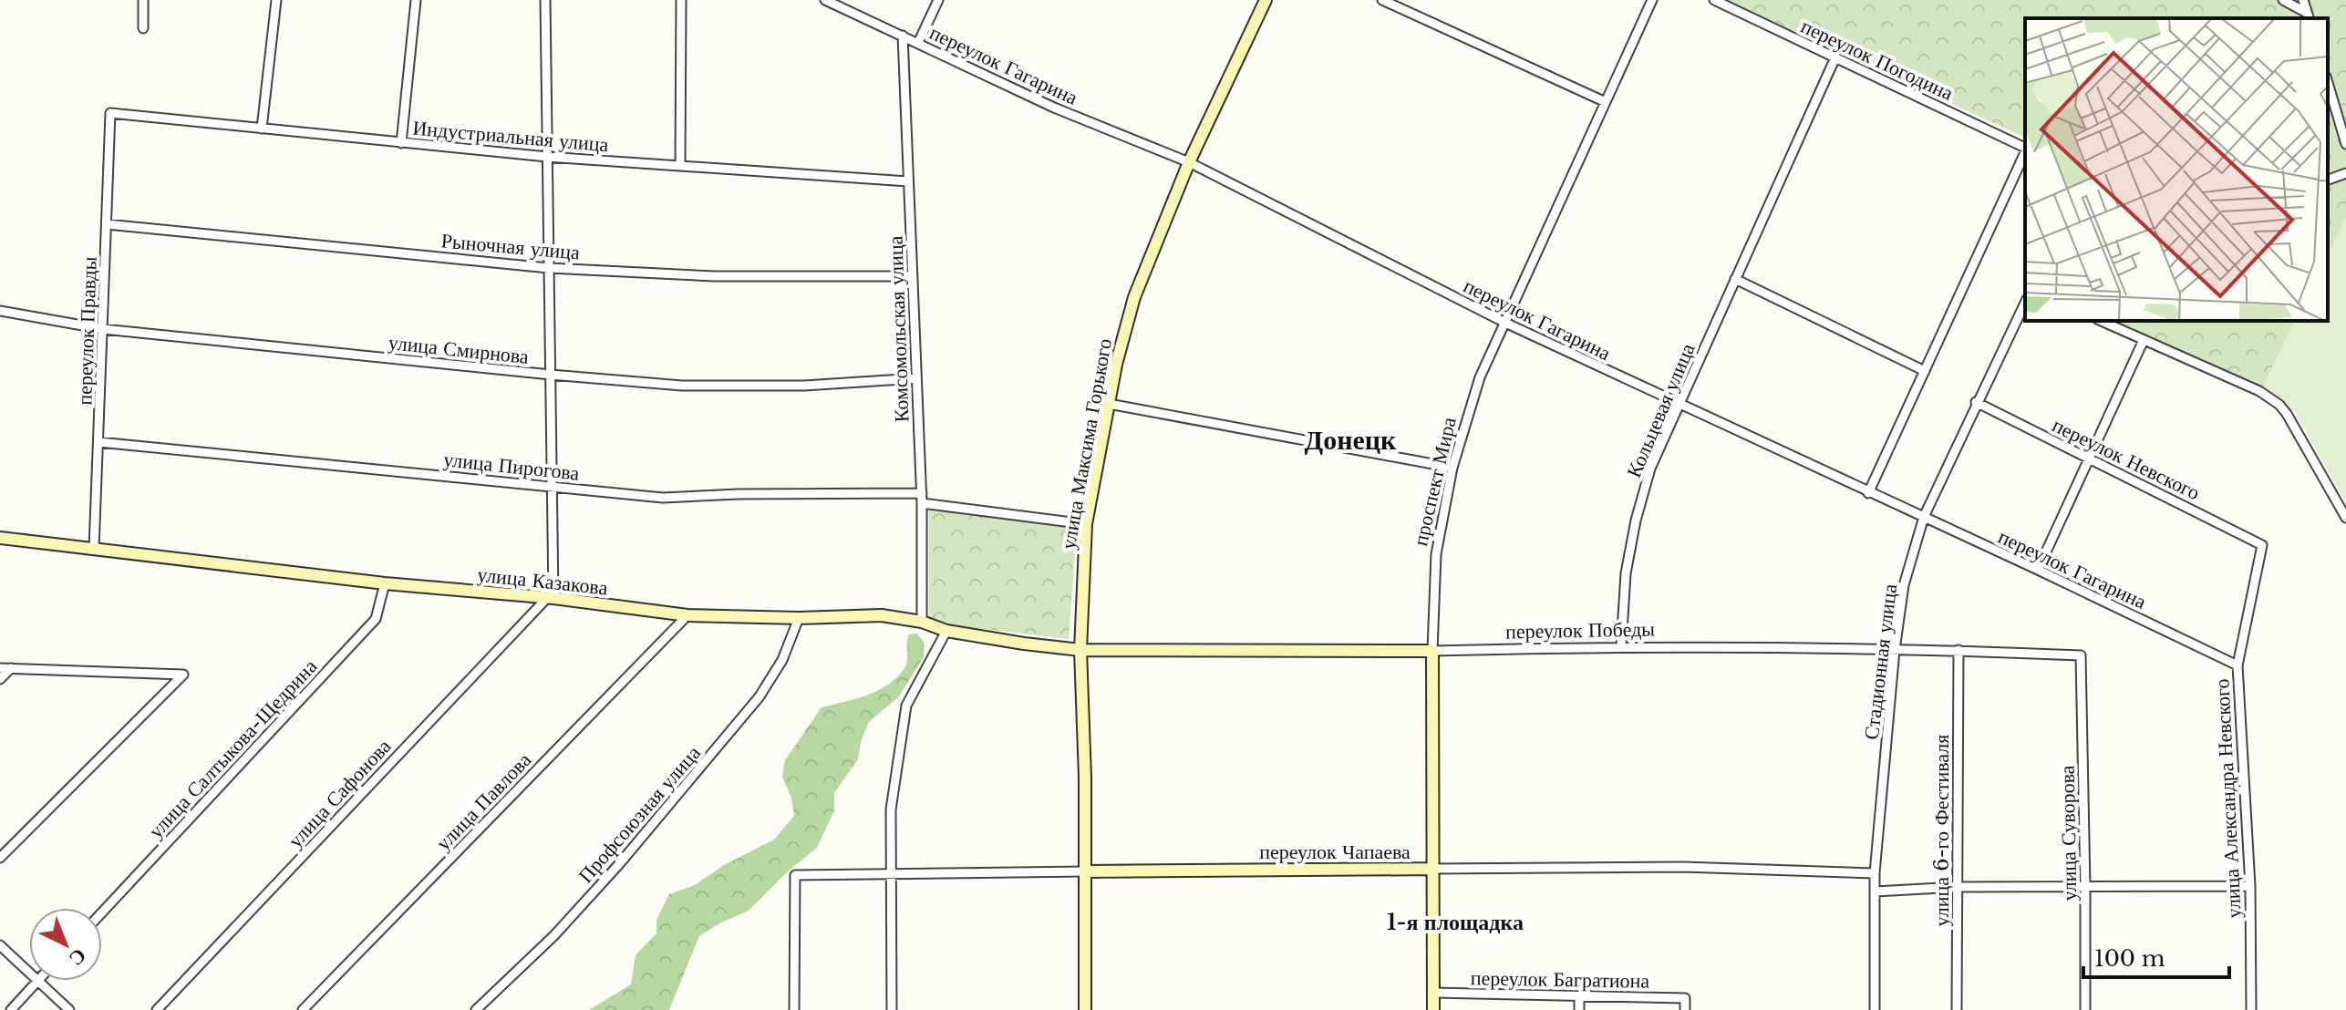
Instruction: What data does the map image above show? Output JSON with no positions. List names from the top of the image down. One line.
{"streets":{"main road":["улица Максима Горького","проспект Мира","улица Казакова","переулок Победы","переулок Чапаева"],"street":["переулок Погодина","переулок Гагарина","Индустриальная улица","Рыночная улица","Комсомольская улица","переулок Правды","улица Смирнова","Кольцевая улица","переулок Невского","улица Пирогова","Стадионная улица","улица Салтыкова-Щедрина","улица Сафонова","улица Александра Невского","улица Павлова","Профсоюзная улица","улица 6-го Фестиваля","улица Суворова","переулок Багратиона"]},"crossings":[["переулок Погодина","Кольцевая улица"],["переулок Гагарина","Комсомольская улица"],["переулок Гагарина","Кольцевая улица"],["переулок Гагарина","улица Максима Горького"],["переулок Гагарина","проспект Мира"],["переулок Гагарина","Стадионная улица"],["переулок Гагарина","улица Александра Невского"],["Индустриальная улица","Комсомольская улица"],["Индустриальная улица","переулок Правды"],["Рыночная улица","Комсомольская улица"],["Рыночная улица","переулок Правды"],["Комсомольская улица","улица Смирнова"],["Комсомольская улица","улица Пирогова"],["Комсомольская улица","улица Казакова"],["переулок Правды","улица Смирнова"],["переулок Правды","улица Пирогова"],["переулок Правды","улица Казакова"],["Кольцевая улица","переулок Победы"],["улица Максима Горького","улица Казакова"],["улица Максима Горького","переулок Победы"],["улица Максима Горького","переулок Чапаева"],["переулок Невского","Стадионная улица"],["переулок Невского","улица Александра Невского"],["проспект Мира","переулок Победы"],["проспект Мира","переулок Чапаева"],["проспект Мира","переулок Багратиона"],["улица Казакова","переулок Победы"],["улица Казакова","улица Салтыкова-Щедрина"],["улица Казакова","улица Сафонова"],["улица Казакова","улица Павлова"],["улица Казакова","Профсоюзная улица"],["переулок Победы","Стадионная улица"],["переулок Победы","улица 6-го Фестиваля"],["переулок Победы","улица Суворова"],["Стадионная улица","переулок Чапаева"]],"districts":["Донецк","1-я площадка"],"scale_bar":"100 m","north":"bottom right"}
